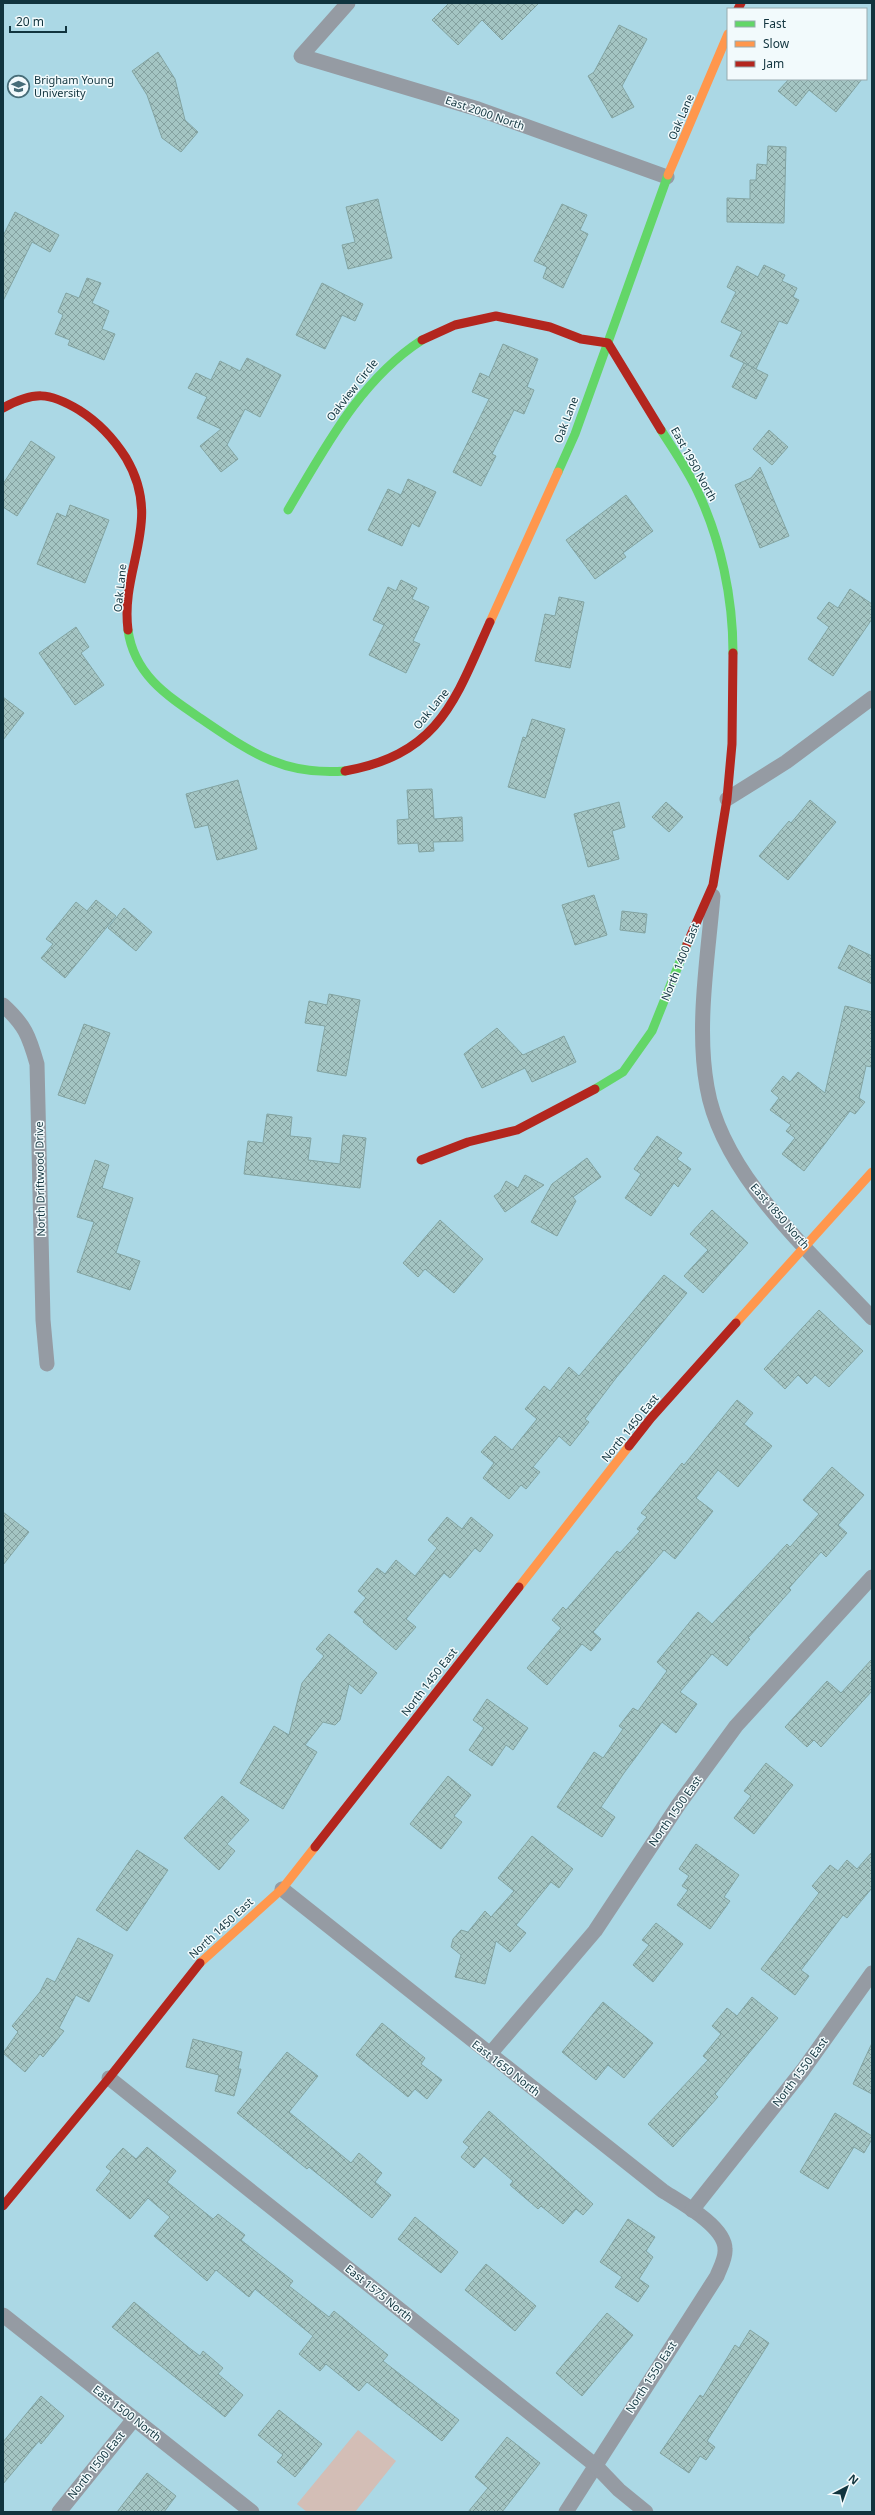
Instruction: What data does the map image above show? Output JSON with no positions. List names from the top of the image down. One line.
{"streets":{"street":["East 2000 North","Oak Lane","Oakview Circle","East 1950 North","North 1400 East","North Driftwood Drive","East 1850 North","North 1450 East","North 1500 East","East 1650 North","North 1550 East","East 1575 North","East 1500 North"]},"crossings":[["East 2000 North","Oak Lane"],["Oak Lane","Oakview Circle"],["Oak Lane","East 1950 North"],["Oakview Circle","East 1950 North"],["East 1950 North","North 1400 East"],["North 1400 East","East 1850 North"],["East 1850 North","North 1450 East"],["North 1450 East","East 1650 North"],["North 1450 East","East 1575 North"],["North 1500 East","East 1650 North"],["North 1500 East","East 1500 North"],["East 1650 North","North 1550 East"],["North 1550 East","East 1575 North"]],"places":{"school or university":["Brigham Young University"]},"legend":["Fast","Slow","Jam"],"scale_bar":"20 m","north":"top right"}
